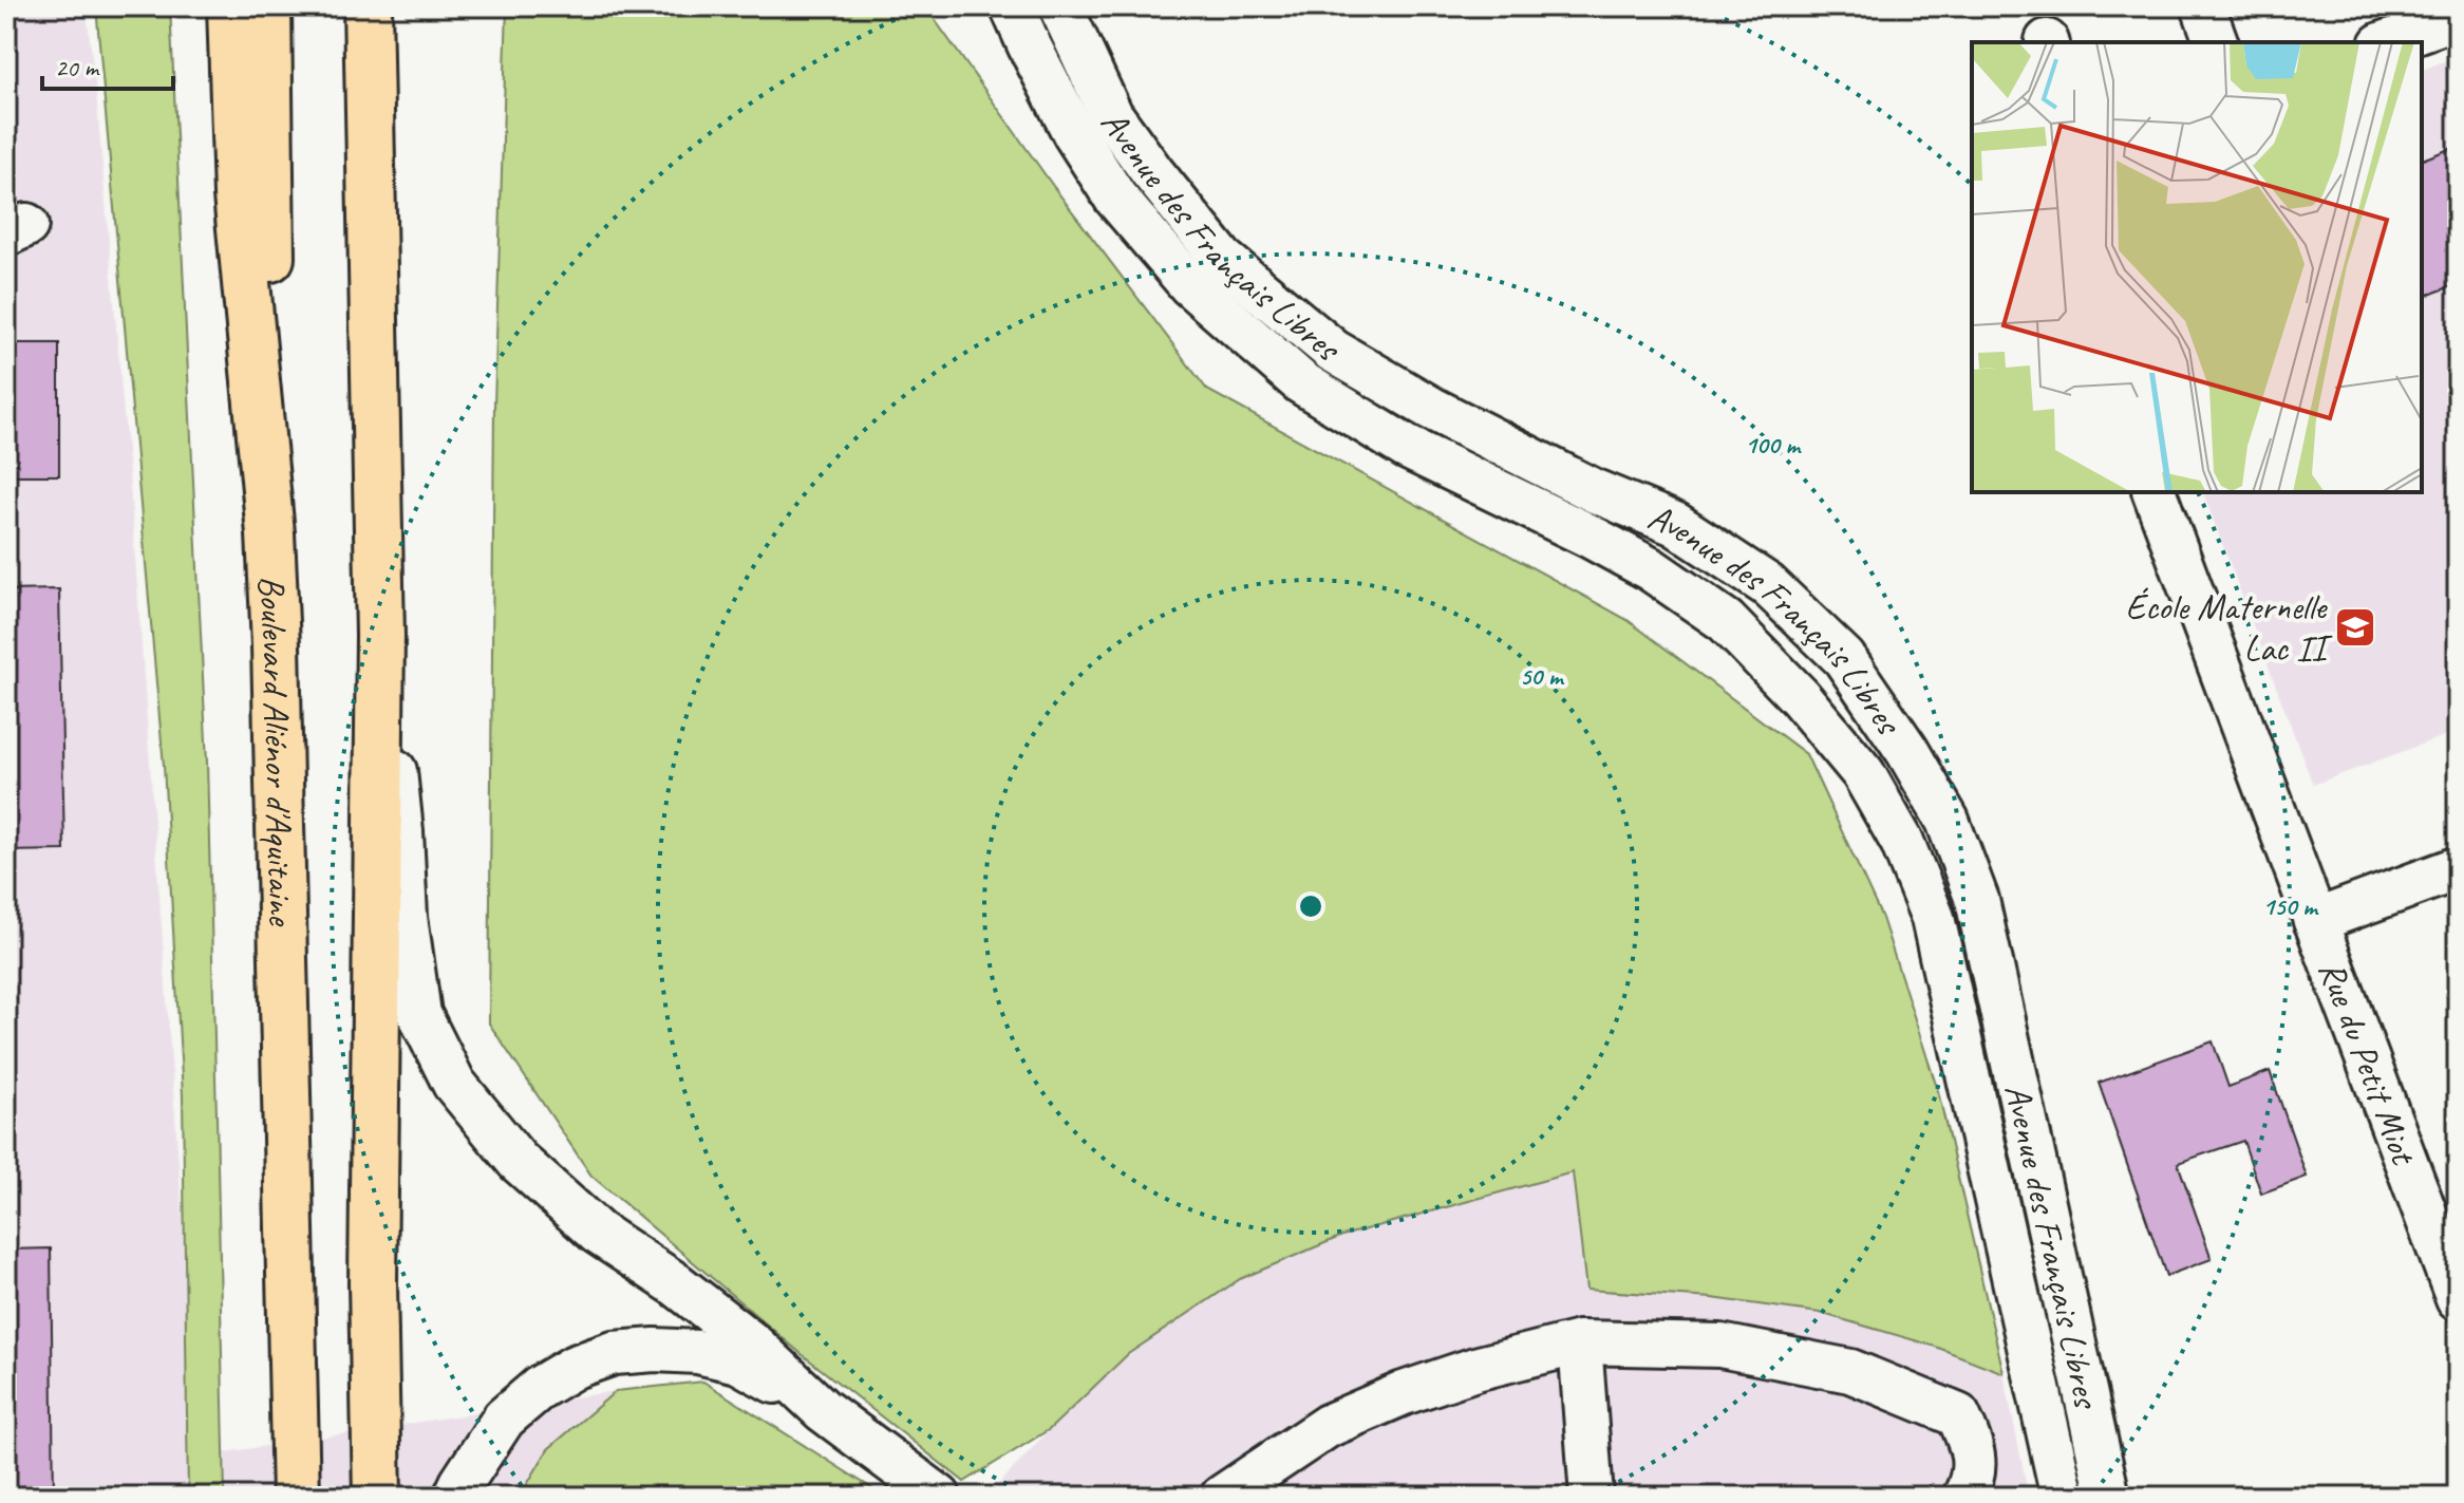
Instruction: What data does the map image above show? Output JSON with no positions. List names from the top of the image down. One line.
{"streets":{"highway":["Boulevard Aliénor d'Aquitaine"],"street":["Avenue des Français Libres","Rue du Petit Miot"]},"places":{"school or university":["École Maternelle Lac II"]},"scale_bar":"20 m","rings":["100 m","50 m","150 m"]}
